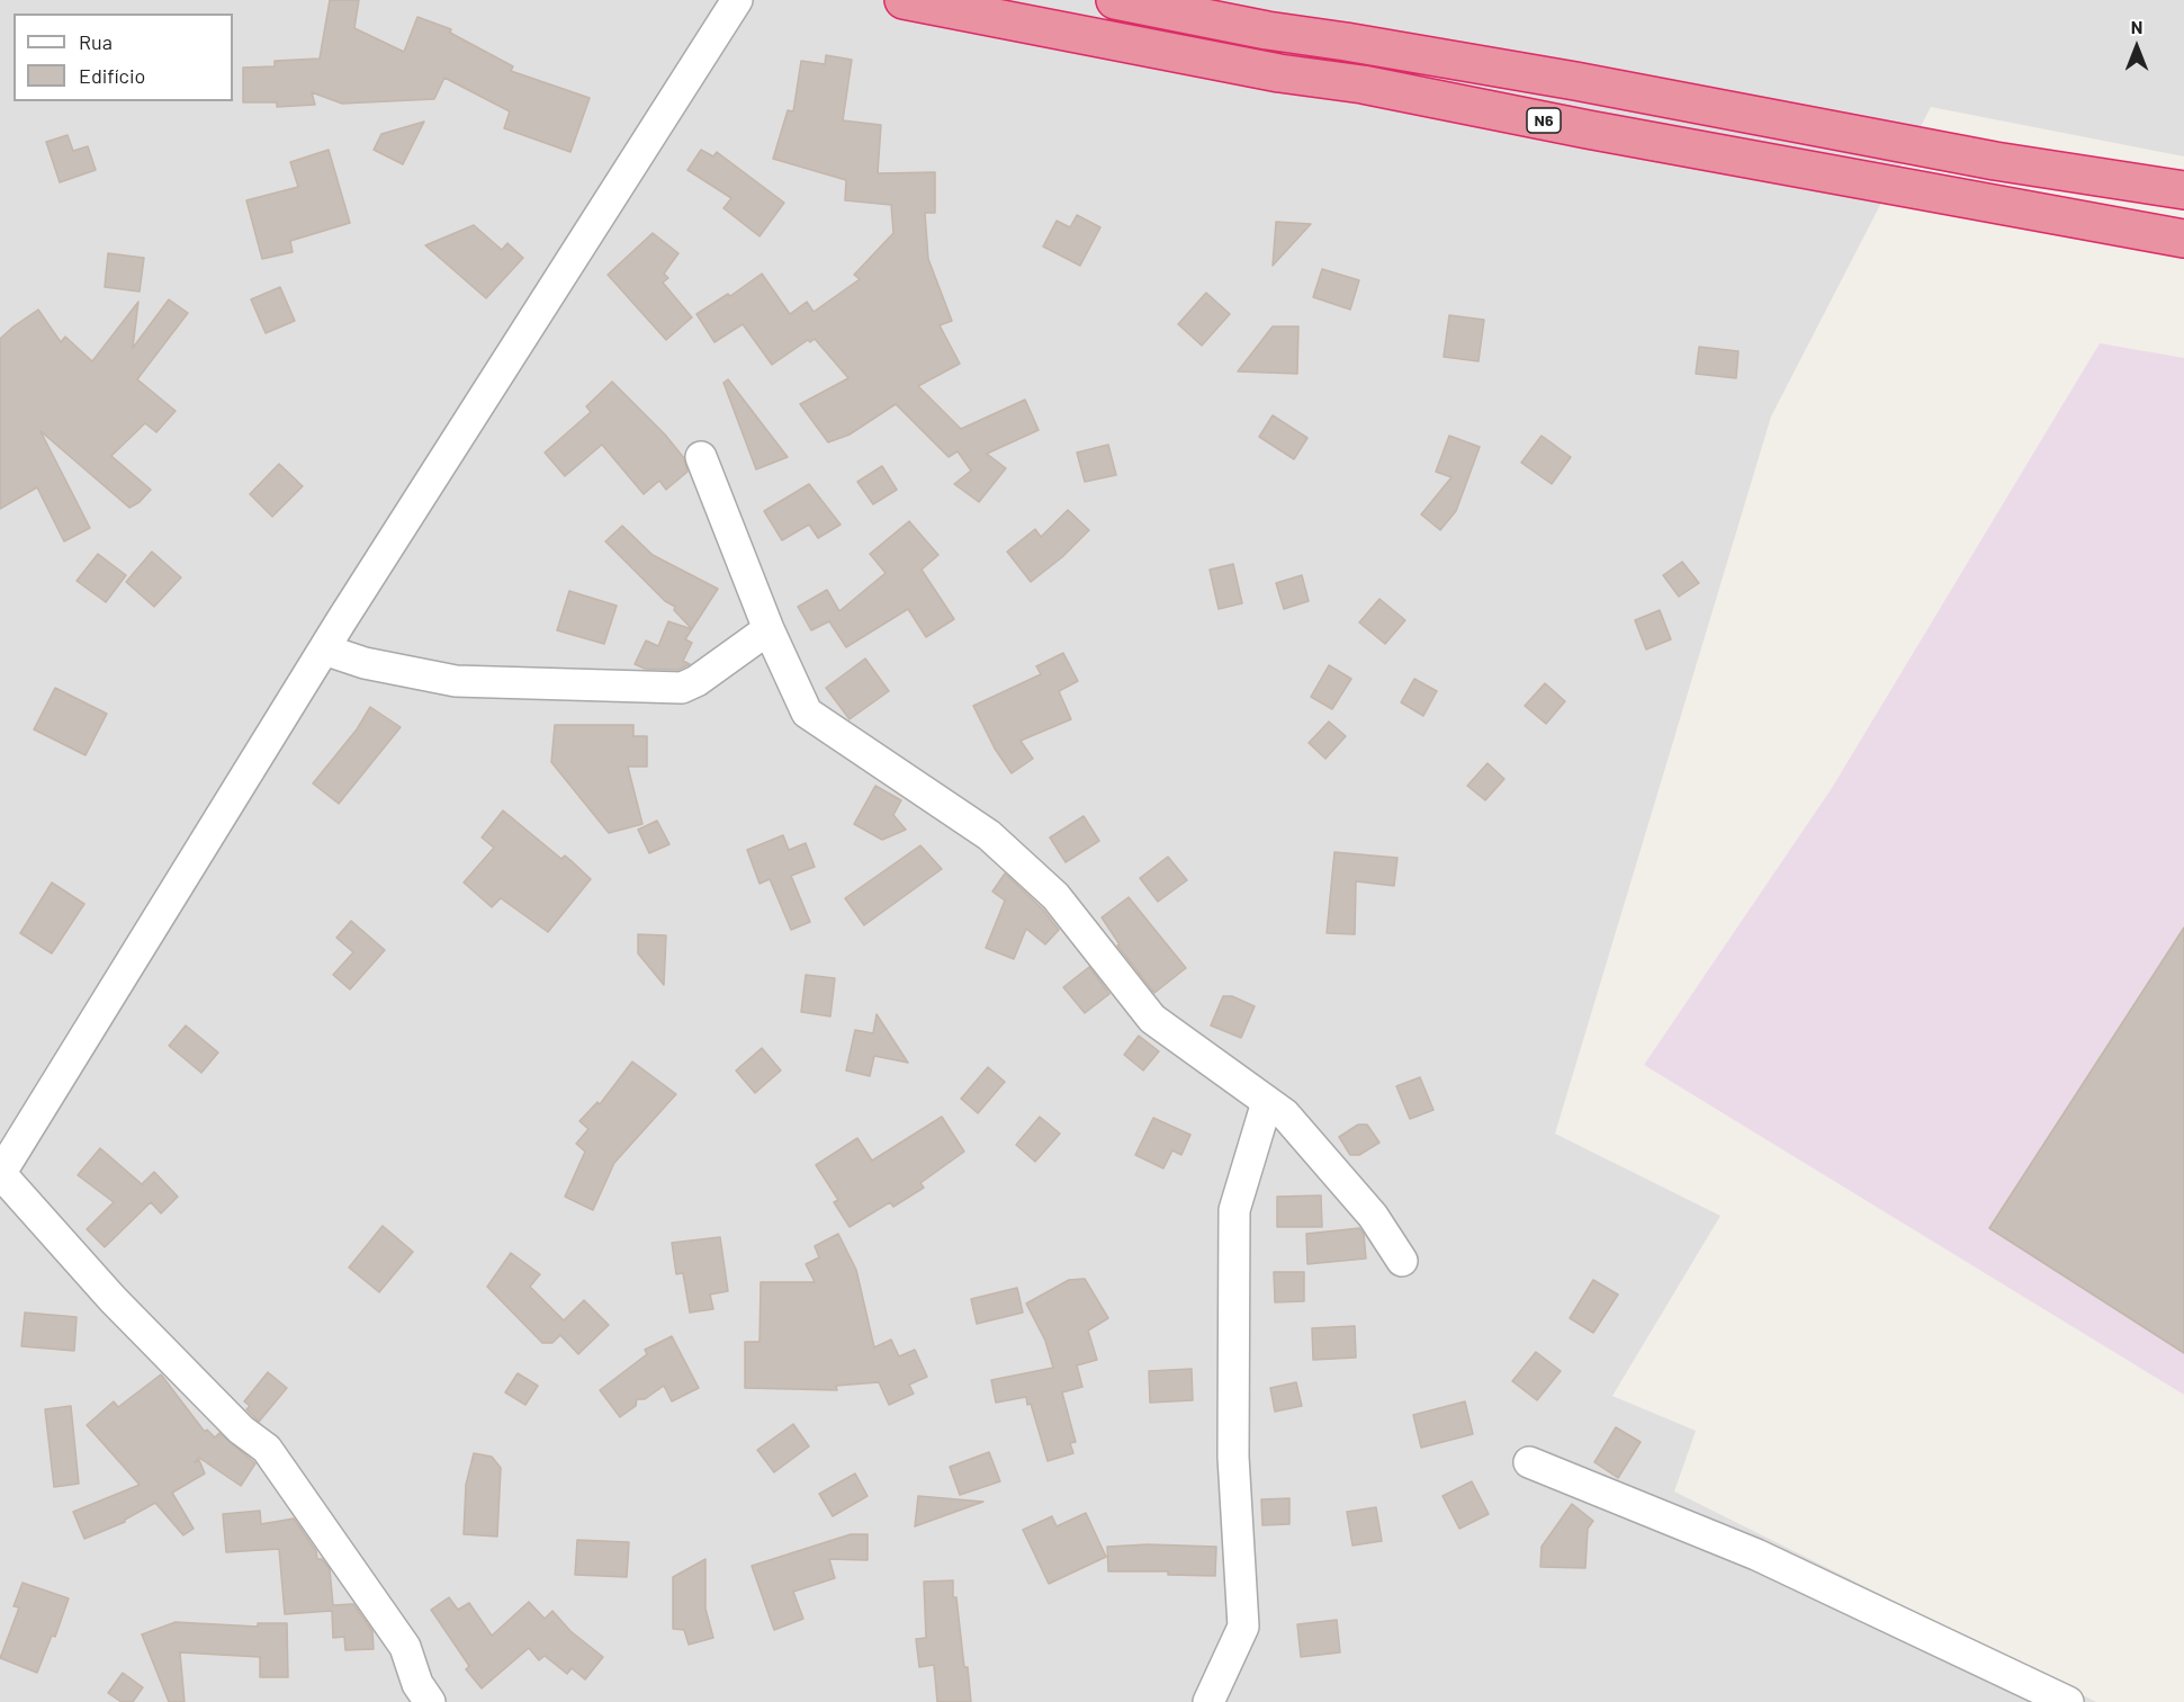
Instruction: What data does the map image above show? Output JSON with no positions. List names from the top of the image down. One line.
{"streets":{"highway":["N6"]},"legend":["Rua","Edifício"],"north":"top"}
